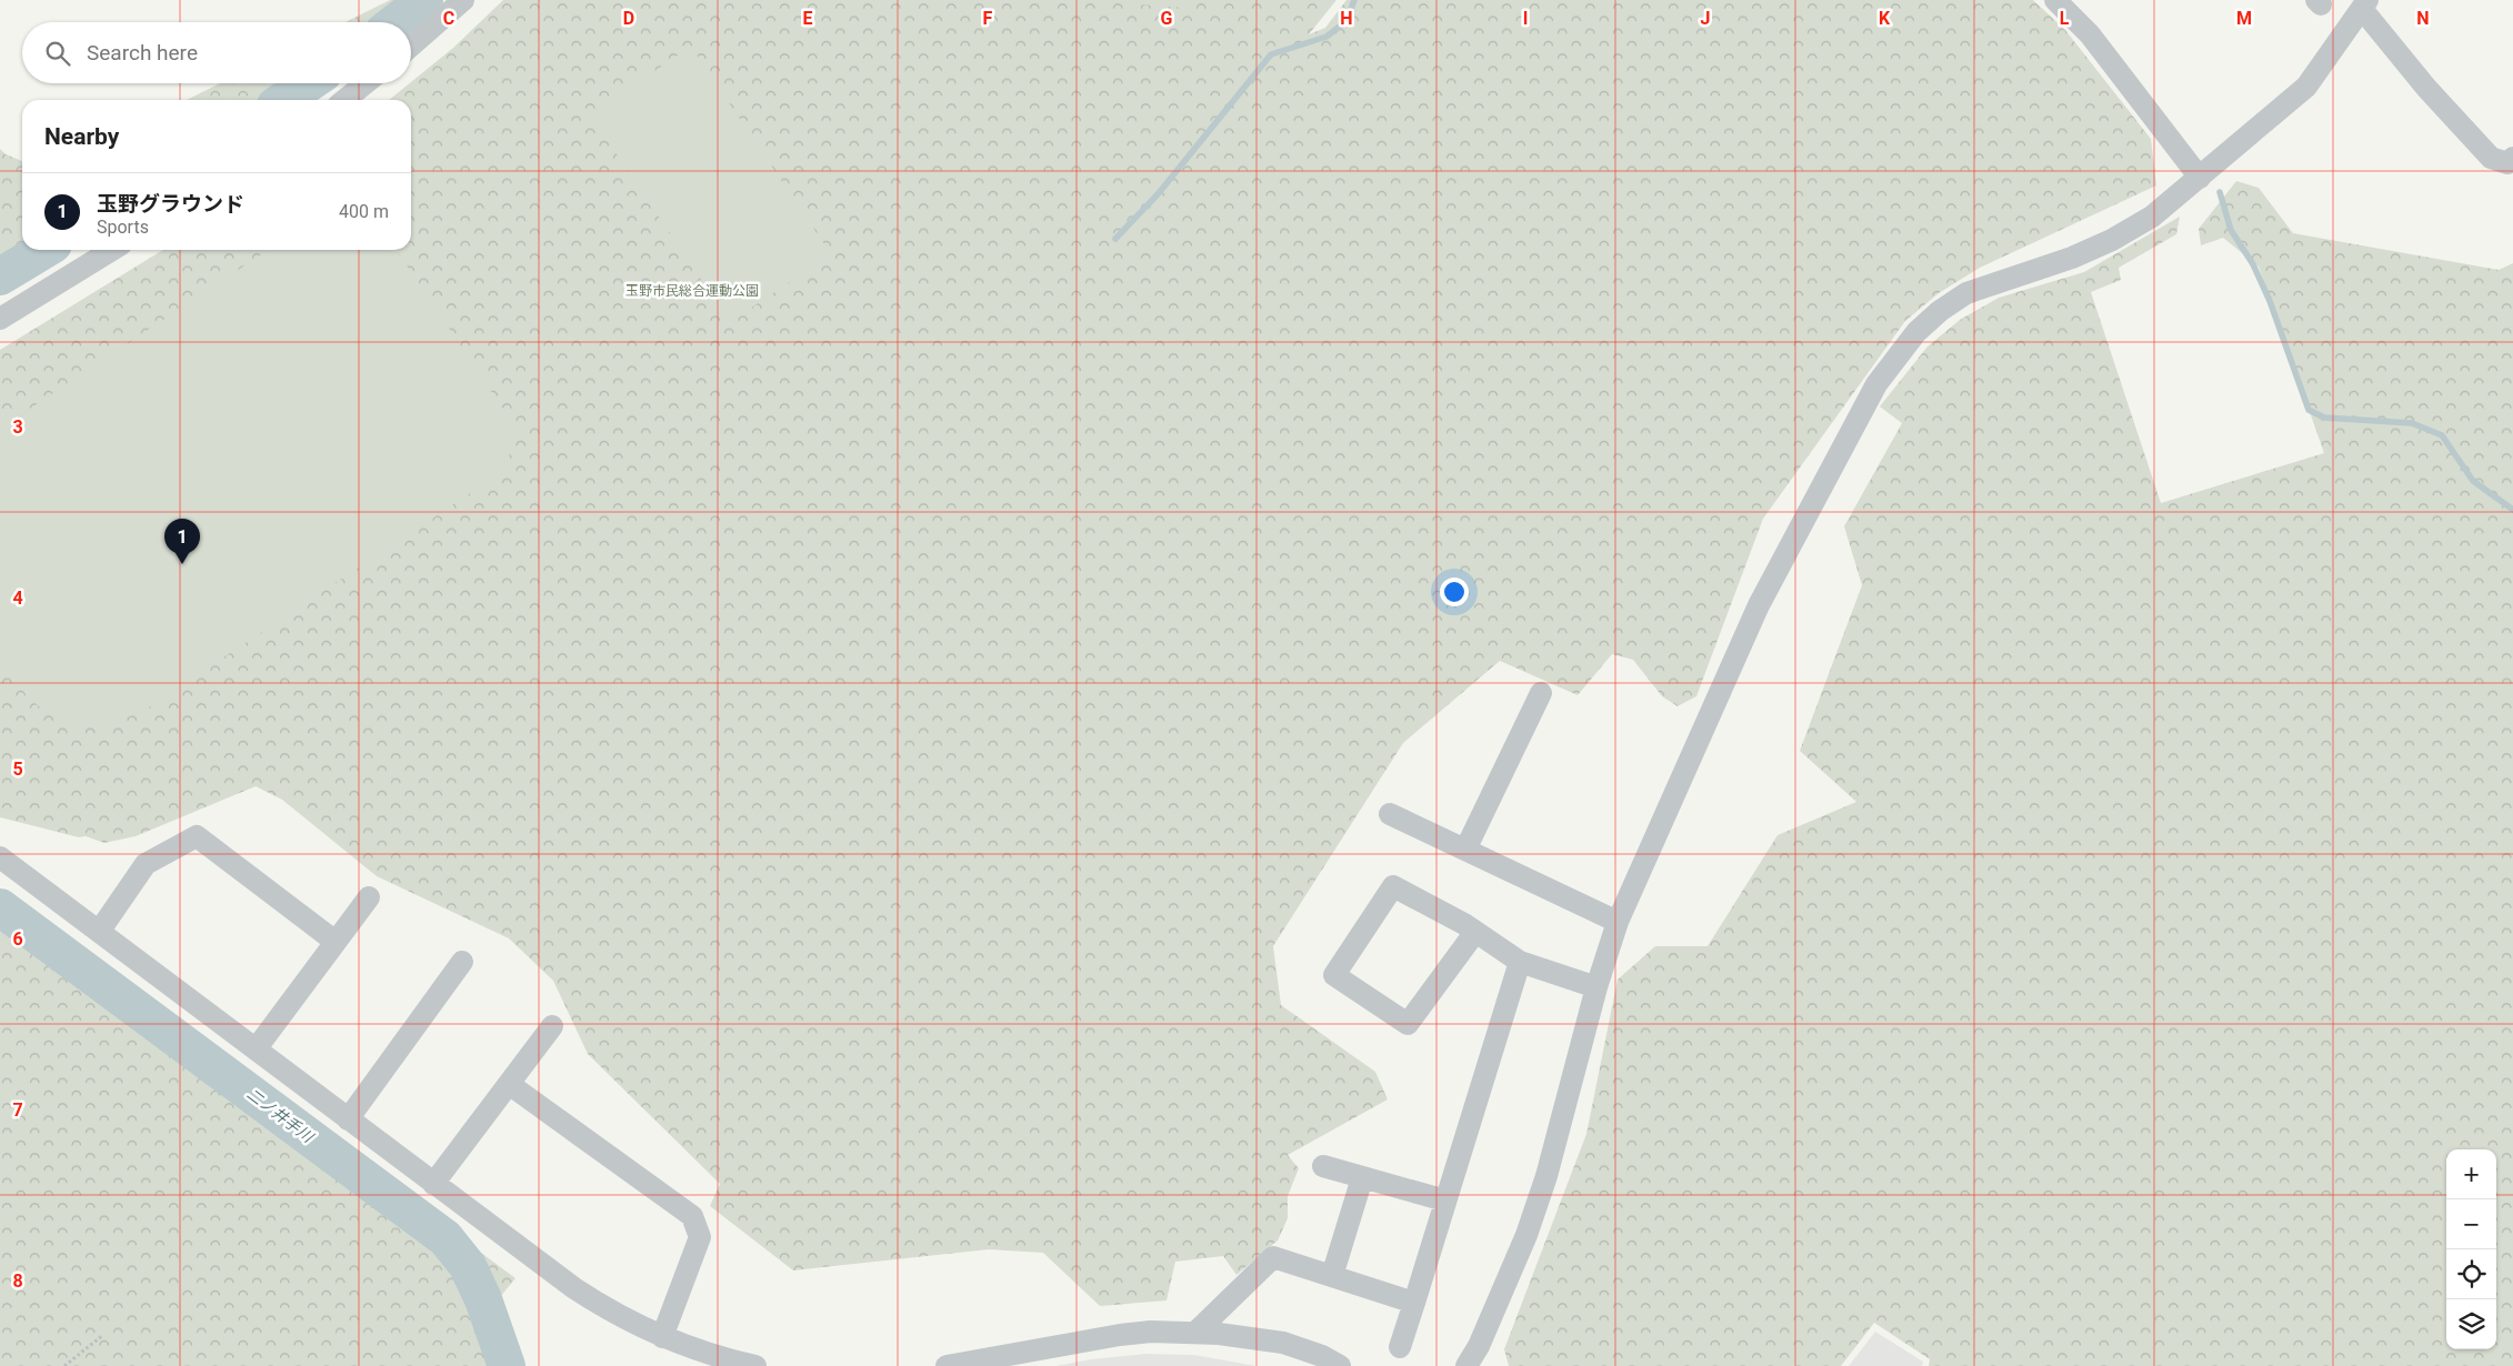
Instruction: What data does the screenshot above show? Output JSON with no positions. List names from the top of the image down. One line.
{"water":["二ノ井手川"],"parks":["玉野市民総合運動公園"],"page":{"search":"Search here","heading":"Nearby","list":[{"mark":"1","name":"玉野グラウンド","note":"Sports","value":"400 m"}],"pins":"1","map_buttons":["+","−"]},"grid":{"columns":["C","D","E","F","G","H","I","J","K","L","M","N"],"rows":["3","4","5","6","7","8"]}}
